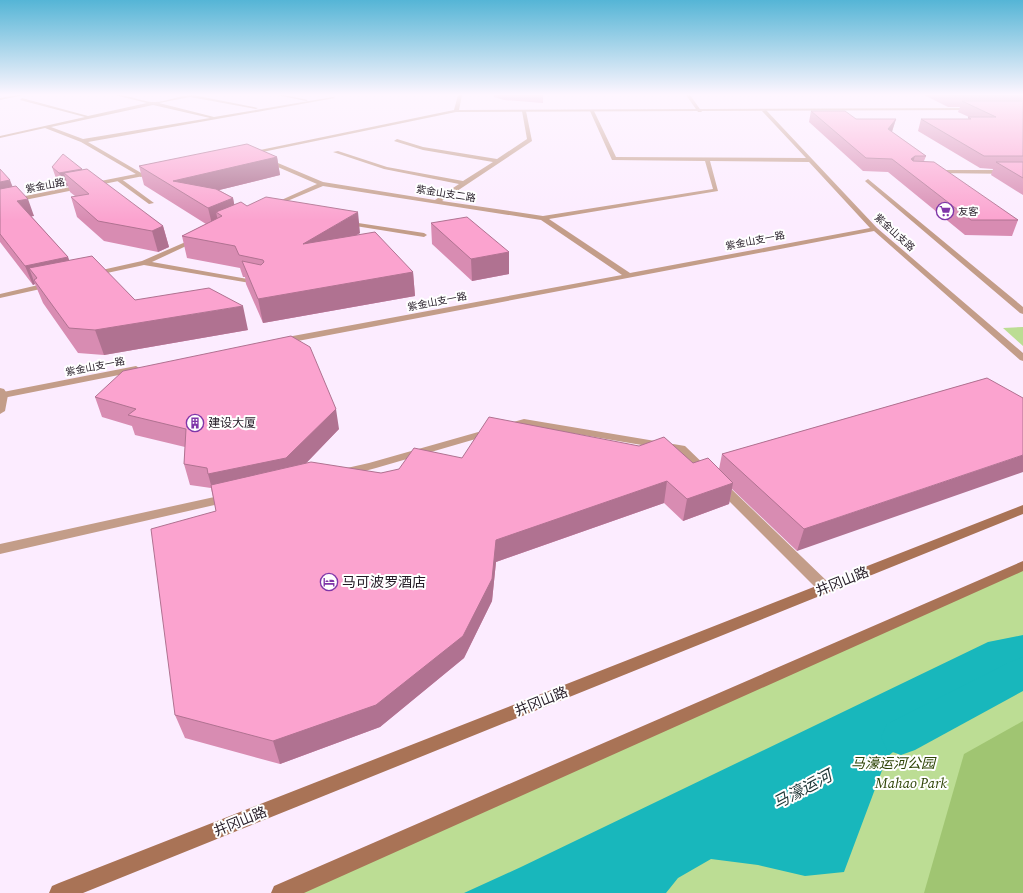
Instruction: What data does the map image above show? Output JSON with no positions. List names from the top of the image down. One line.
{"streets":{"main road":["井冈山路"],"street":["紫金山路","紫金山支二路","紫金山支路","紫金山支一路"]},"crossings":[["紫金山支二路","紫金山支一路"],["紫金山支路","紫金山支一路"]],"water":["马濠运河"],"parks":["马濠运河公园","Mahao Park"],"places":{"supermarket":["友客"],"building":["建设大厦"],"hotel":["马可波罗酒店"]}}
